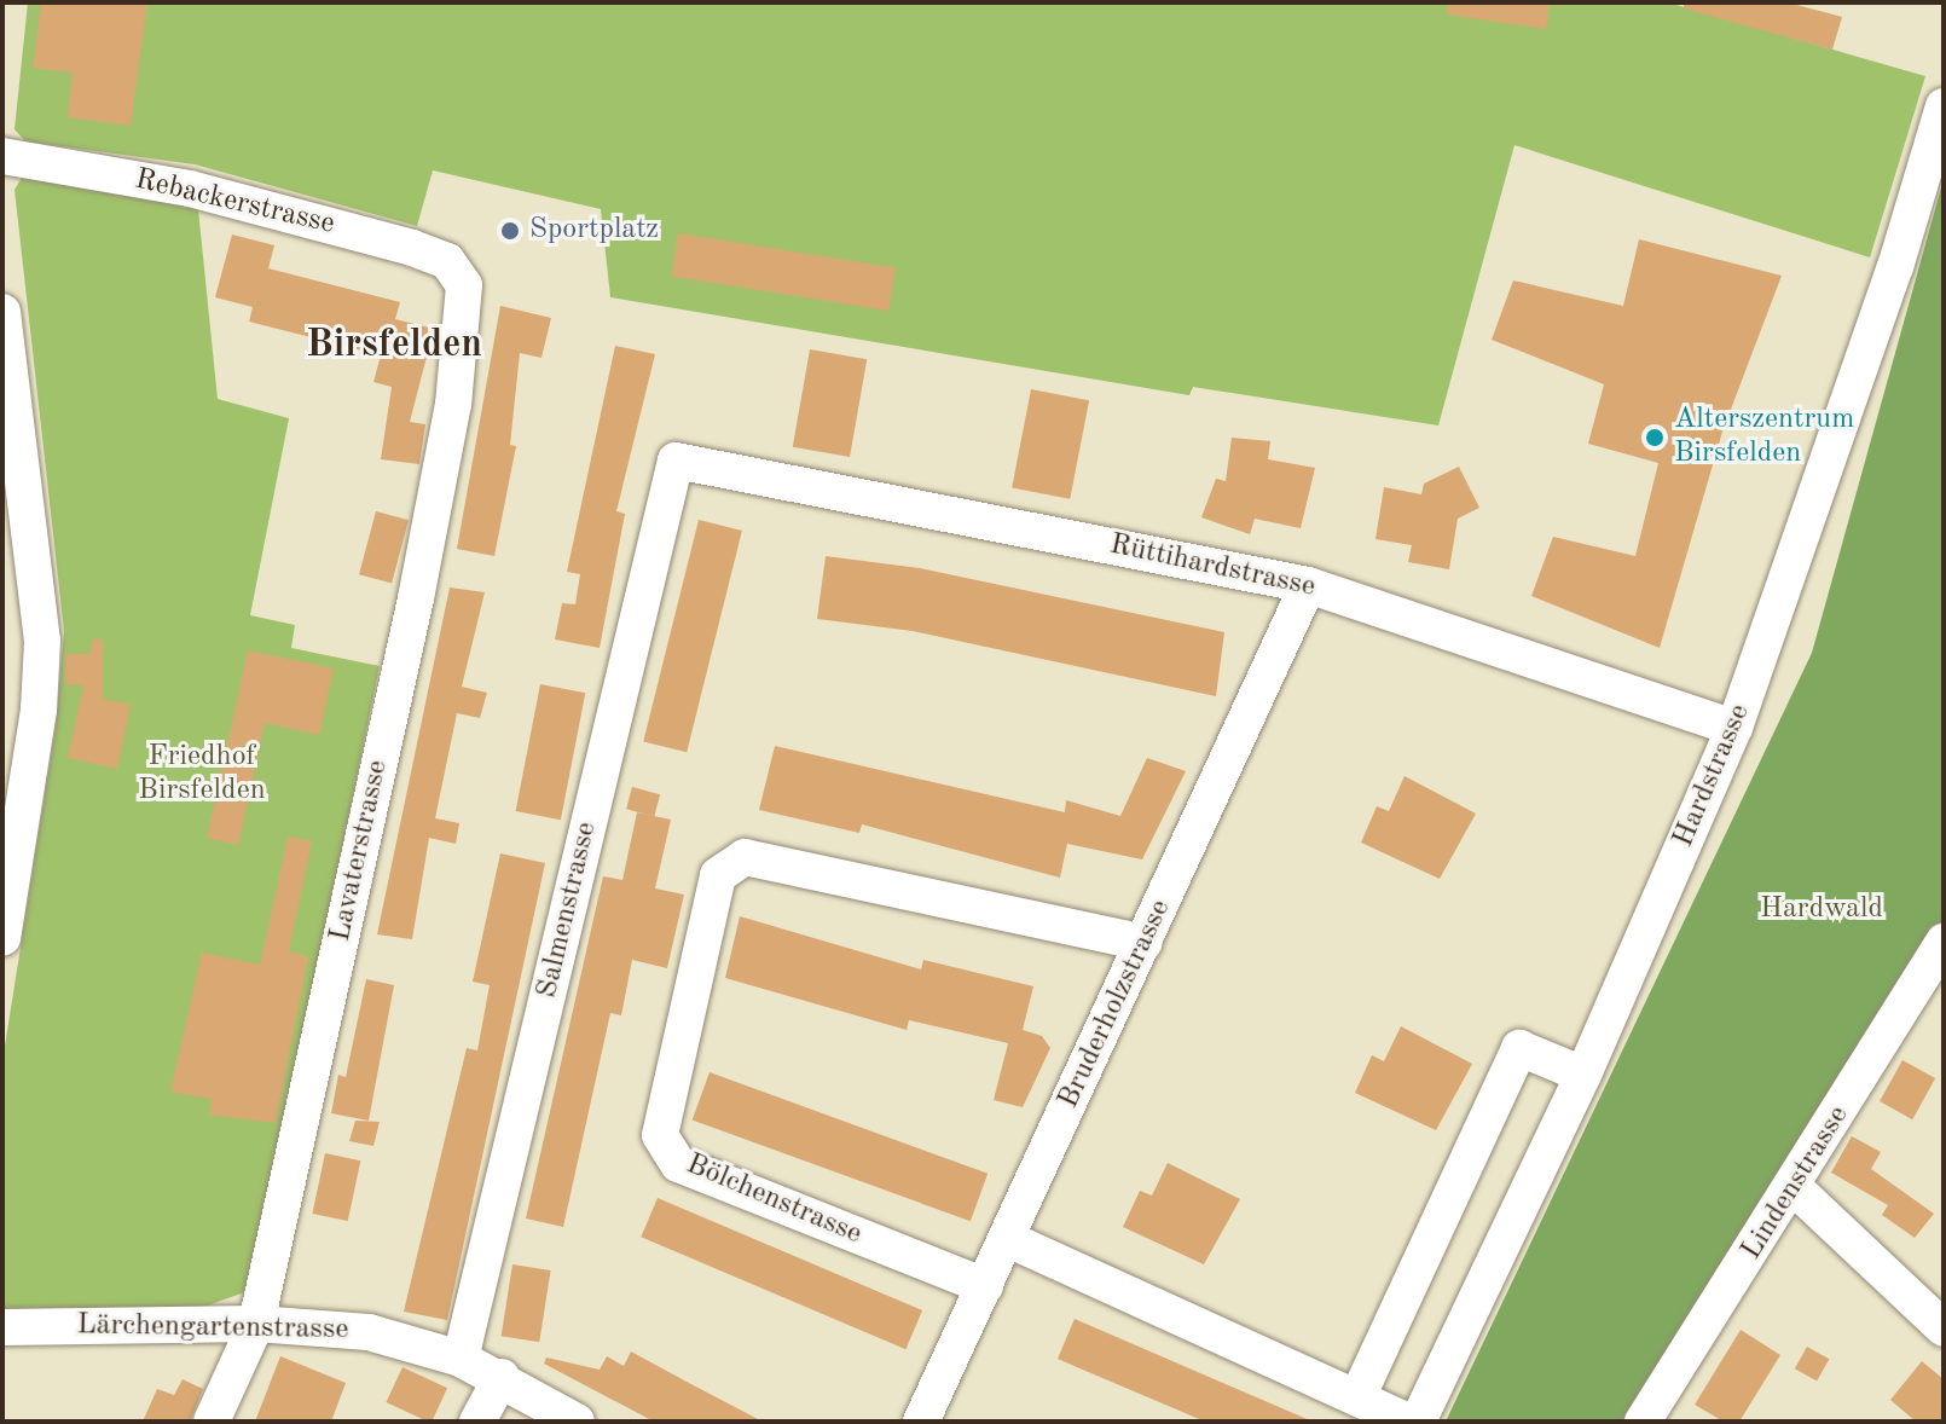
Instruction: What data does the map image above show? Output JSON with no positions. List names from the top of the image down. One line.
{"streets":{"street":["Rebackerstrasse","Rüttihardstrasse","Hardstrasse","Lavaterstrasse","Salmenstrasse","Bruderholzstrasse","Lindenstrasse","Bölchenstrasse","Lärchengartenstrasse"]},"crossings":[["Rebackerstrasse","Lavaterstrasse"],["Rüttihardstrasse","Hardstrasse"],["Rüttihardstrasse","Salmenstrasse"],["Rüttihardstrasse","Bruderholzstrasse"],["Lavaterstrasse","Lärchengartenstrasse"],["Salmenstrasse","Lärchengartenstrasse"],["Bruderholzstrasse","Bölchenstrasse"]],"districts":["Birsfelden"],"parks":["Friedhof Birsfelden","Hardwald"],"places":["Sportplatz","Alterszentrum Birsfelden"]}
